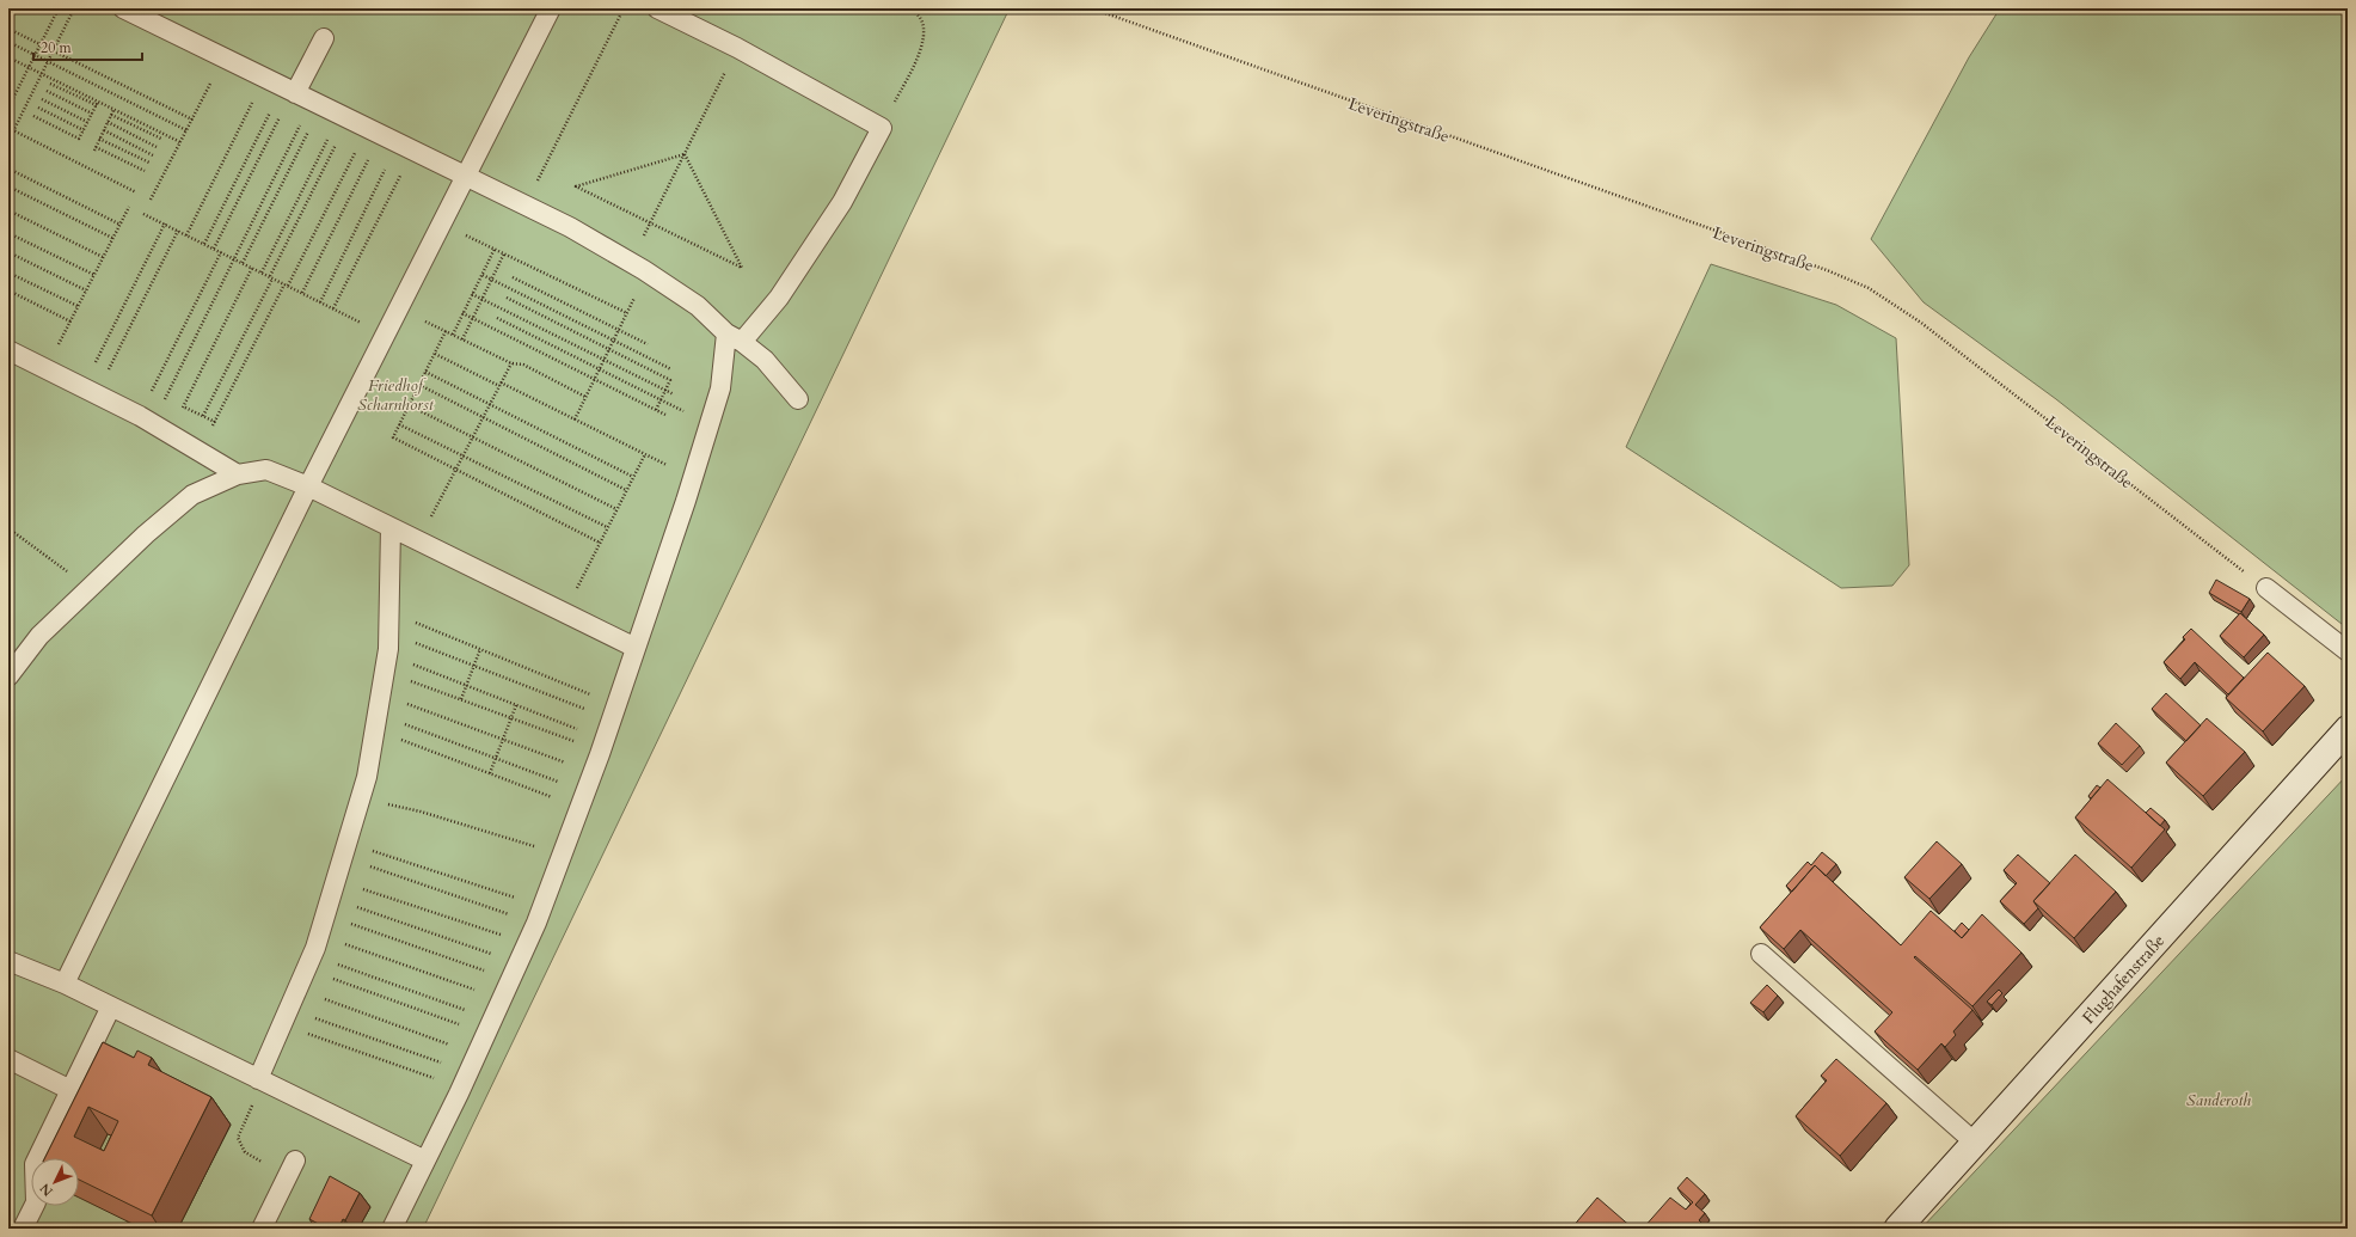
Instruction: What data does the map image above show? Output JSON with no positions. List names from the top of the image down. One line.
{"streets":{"main road":["Flughafenstraße"],"path":["Leveringstraße"]},"parks":["Friedhof Scharnhorst","Sanderoth"],"scale_bar":"20 m","north":"bottom left"}
